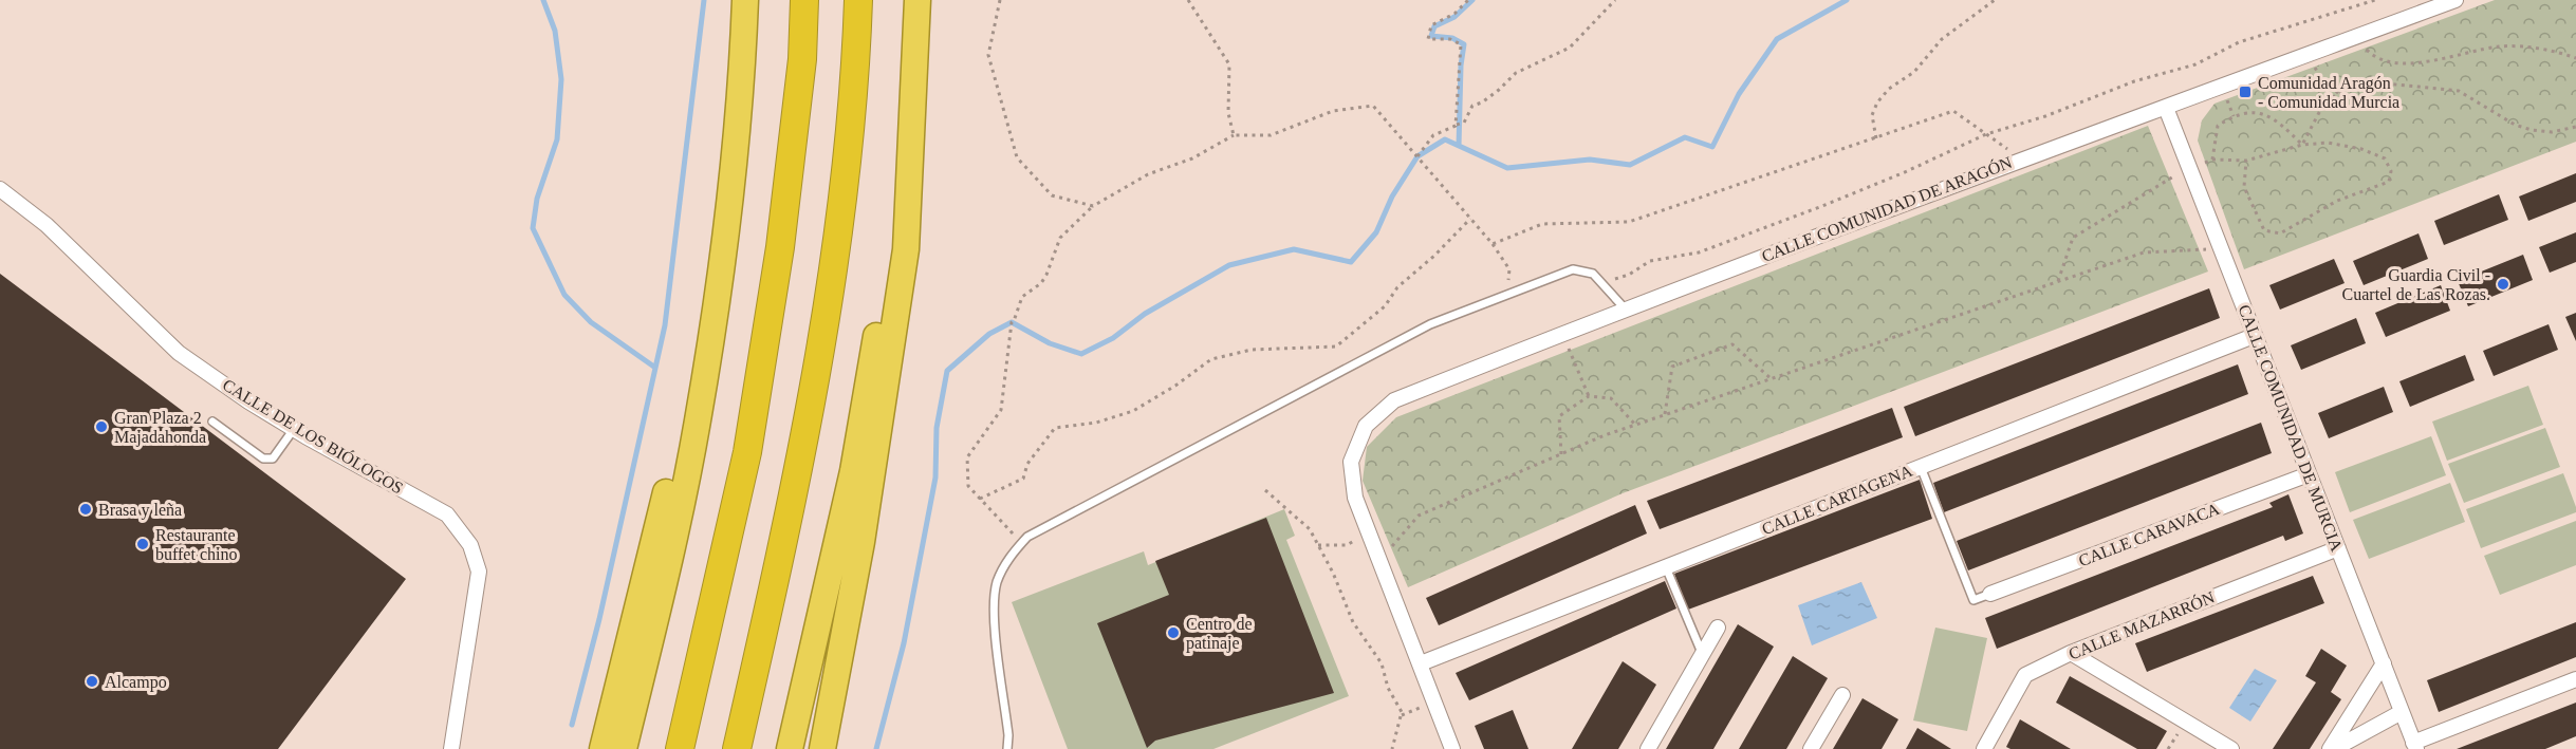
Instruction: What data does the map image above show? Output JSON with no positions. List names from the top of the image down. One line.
{"streets":{"street":["CALLE COMUNIDAD DE ARAGÓN","CALLE COMUNIDAD DE MURCIA","CALLE DE LOS BIÓLOGOS","CALLE CARTAGENA","CALLE CARAVACA","CALLE MAZARRÓN"]},"crossings":[["CALLE COMUNIDAD DE ARAGÓN","CALLE COMUNIDAD DE MURCIA"],["CALLE COMUNIDAD DE MURCIA","CALLE CARTAGENA"],["CALLE COMUNIDAD DE MURCIA","CALLE CARAVACA"],["CALLE COMUNIDAD DE MURCIA","CALLE MAZARRÓN"]],"places":{"transit":["Comunidad Aragón - Comunidad Murcia"],"other":["Guardia Civil - Cuartel de Las Rozas.","Gran Plaza 2 Majadahonda","Brasa y leña","Restaurante buffet chino","Centro de patinaje","Alcampo"]}}
